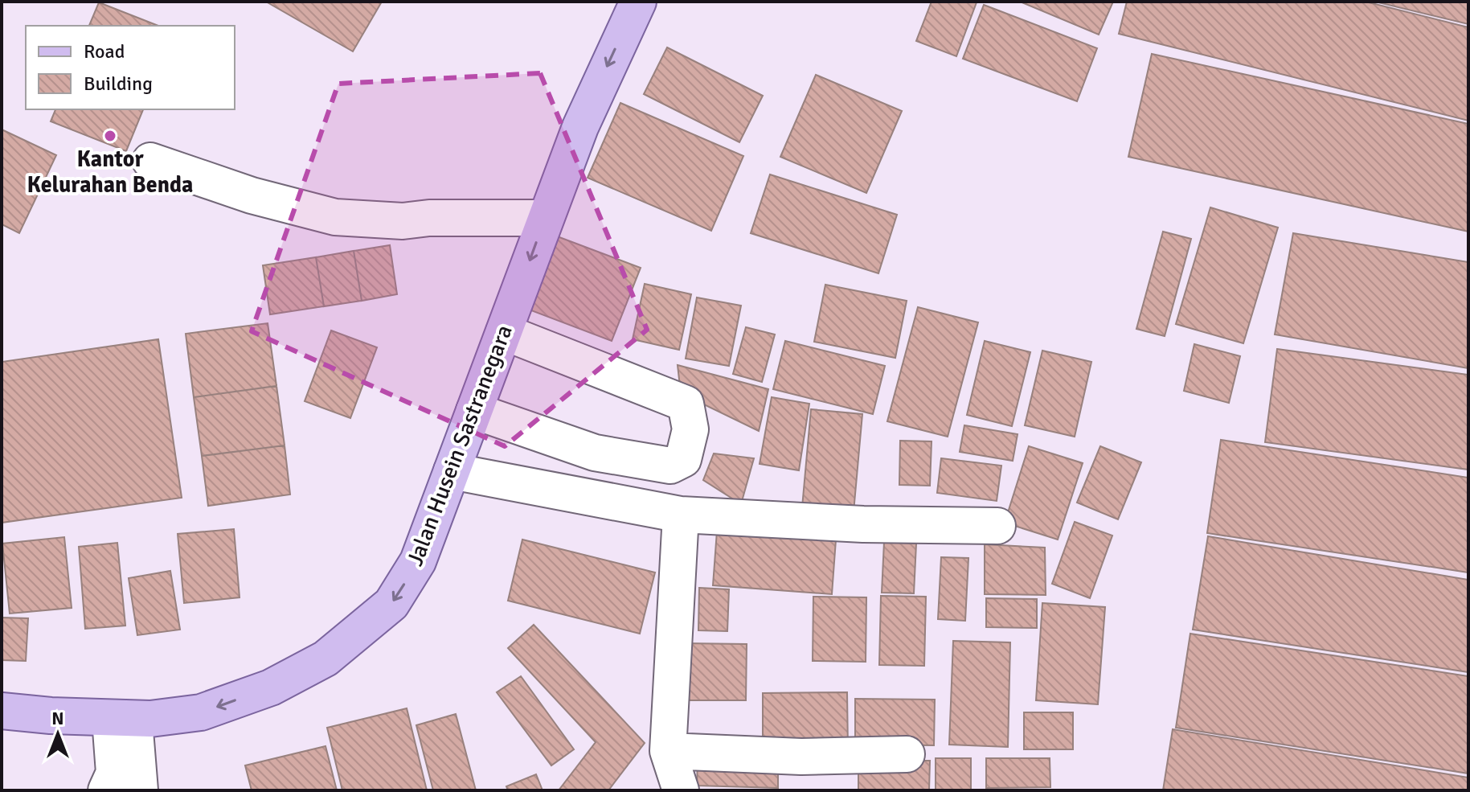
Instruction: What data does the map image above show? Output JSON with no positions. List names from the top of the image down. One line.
{"streets":{"main road":["Jalan Husein Sastranegara"]},"one_way":["Jalan Husein Sastranegara"],"places":["Kantor Kelurahan Benda"],"legend":["Road","Building"],"north":"top"}
